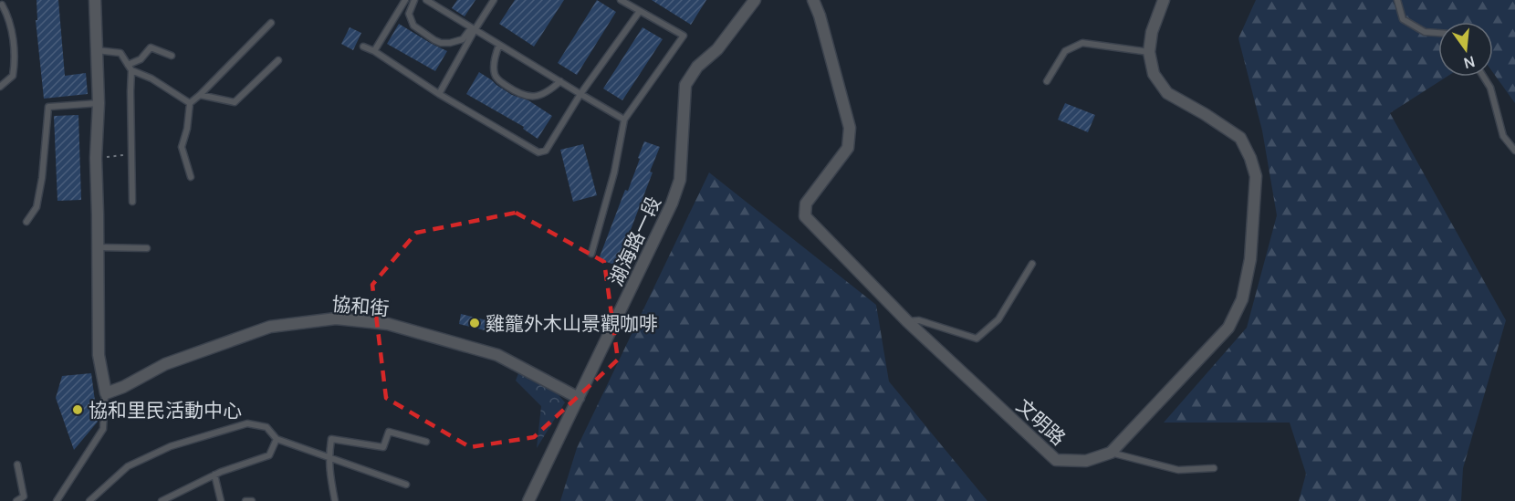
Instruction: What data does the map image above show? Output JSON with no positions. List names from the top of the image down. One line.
{"streets":{"street":["湖海路一段","協和街","文明路"]},"crossings":[["湖海路一段","協和街"]],"places":["雞籠外木山景觀咖啡","協和里民活動中心"],"north":"bottom"}
